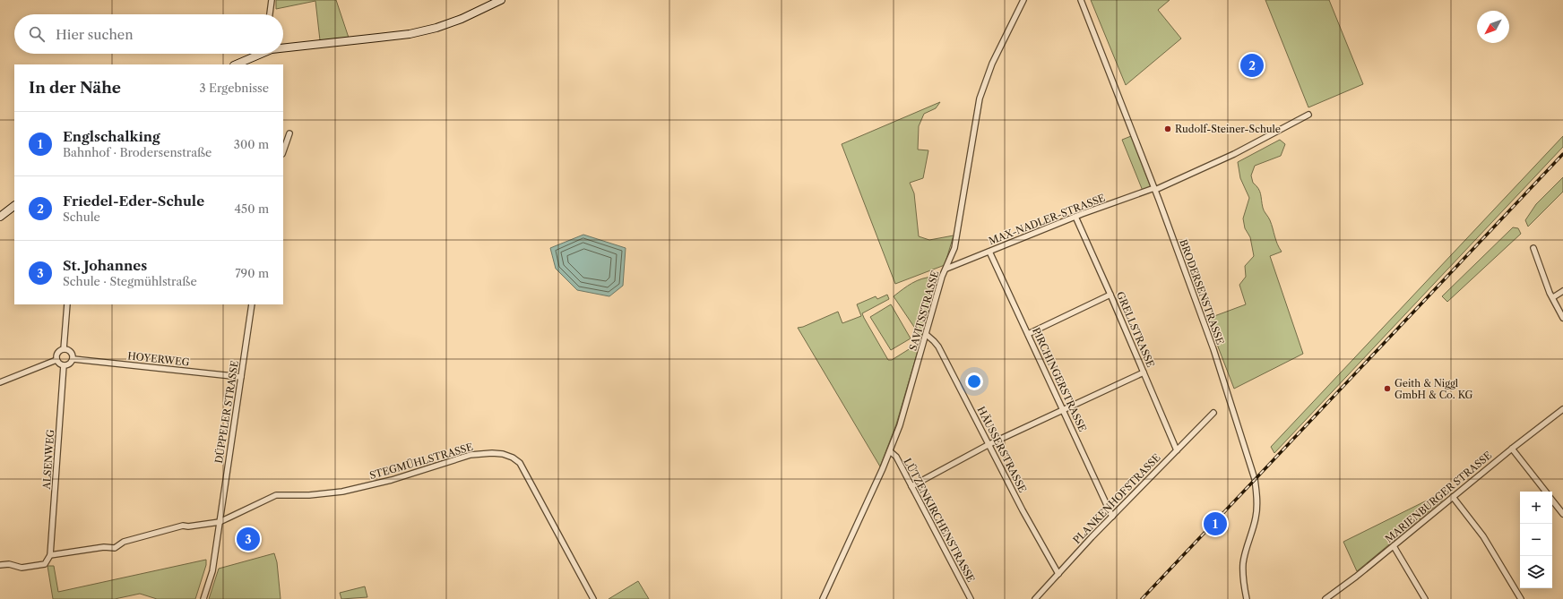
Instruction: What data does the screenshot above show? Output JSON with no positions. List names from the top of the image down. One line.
{"streets":{"street":["MAX-NADLER-STRASSE","BRODERSENSTRASSE","SAVITSSTRASSE","GRELLSTRASSE","HOYERWEG","PIRCHINGERSTRASSE","DÜPPELER STRASSE","HÄUSSERSTRASSE","ALSENWEG","STEGMÜHLSTRASSE","MARIENBURGER STRASSE","PLANKENHOFSTRASSE","LÜTZENKIRCHENSTRASSE"]},"crossings":[["MAX-NADLER-STRASSE","BRODERSENSTRASSE"],["MAX-NADLER-STRASSE","SAVITSSTRASSE"],["MAX-NADLER-STRASSE","GRELLSTRASSE"],["MAX-NADLER-STRASSE","PIRCHINGERSTRASSE"],["SAVITSSTRASSE","HÄUSSERSTRASSE"],["SAVITSSTRASSE","LÜTZENKIRCHENSTRASSE"],["GRELLSTRASSE","PLANKENHOFSTRASSE"],["HOYERWEG","DÜPPELER STRASSE"],["HOYERWEG","ALSENWEG"],["PIRCHINGERSTRASSE","PLANKENHOFSTRASSE"],["DÜPPELER STRASSE","STEGMÜHLSTRASSE"],["HÄUSSERSTRASSE","PLANKENHOFSTRASSE"],["ALSENWEG","STEGMÜHLSTRASSE"]],"places":["Rudolf-Steiner-Schule","Geith & Niggl GmbH & Co. KG"],"north":"bottom left","page":{"search":"Hier suchen","pins":["2","1","3"],"heading":["In der Nähe","3 Ergebnisse"],"list":[{"mark":"1","name":"Englschalking","note":"Bahnhof · Brodersenstraße","value":"300 m"},{"mark":"2","name":"Friedel-Eder-Schule","note":"Schule","value":"450 m"},{"mark":"3","name":"St. Johannes","note":"Schule · Stegmühlstraße","value":"790 m"}],"map_buttons":["+","−"]}}
